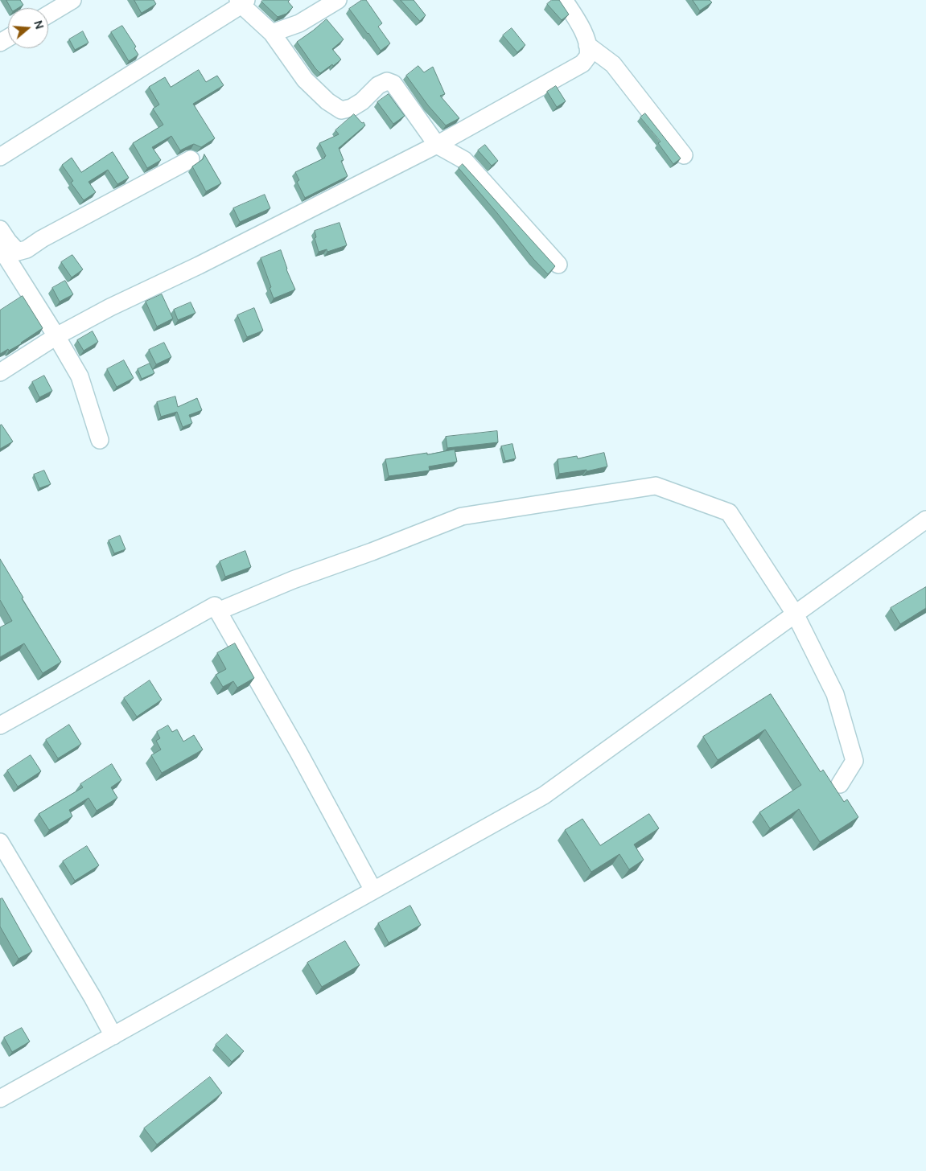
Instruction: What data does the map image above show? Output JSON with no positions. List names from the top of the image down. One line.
{"north":"right"}
